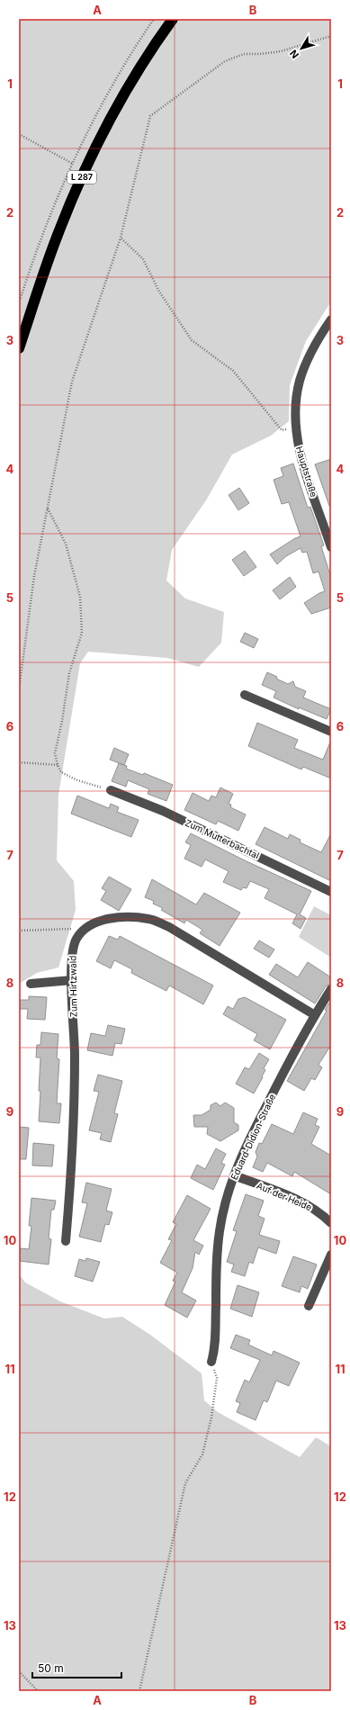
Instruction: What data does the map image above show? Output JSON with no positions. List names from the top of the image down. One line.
{"streets":{"highway":["L 287"],"street":["Hauptstraße","Zum Mutterbachtal","Zum Hirtzwald","Eduard-Didion-Straße","Auf der Heide"]},"crossings":[["Eduard-Didion-Straße","Auf der Heide"]],"scale_bar":"50 m","north":"bottom left","grid":{"columns":["A","B"],"rows":["1","2","3","4","5","6","7","8","9","10","11","12","13"]}}
